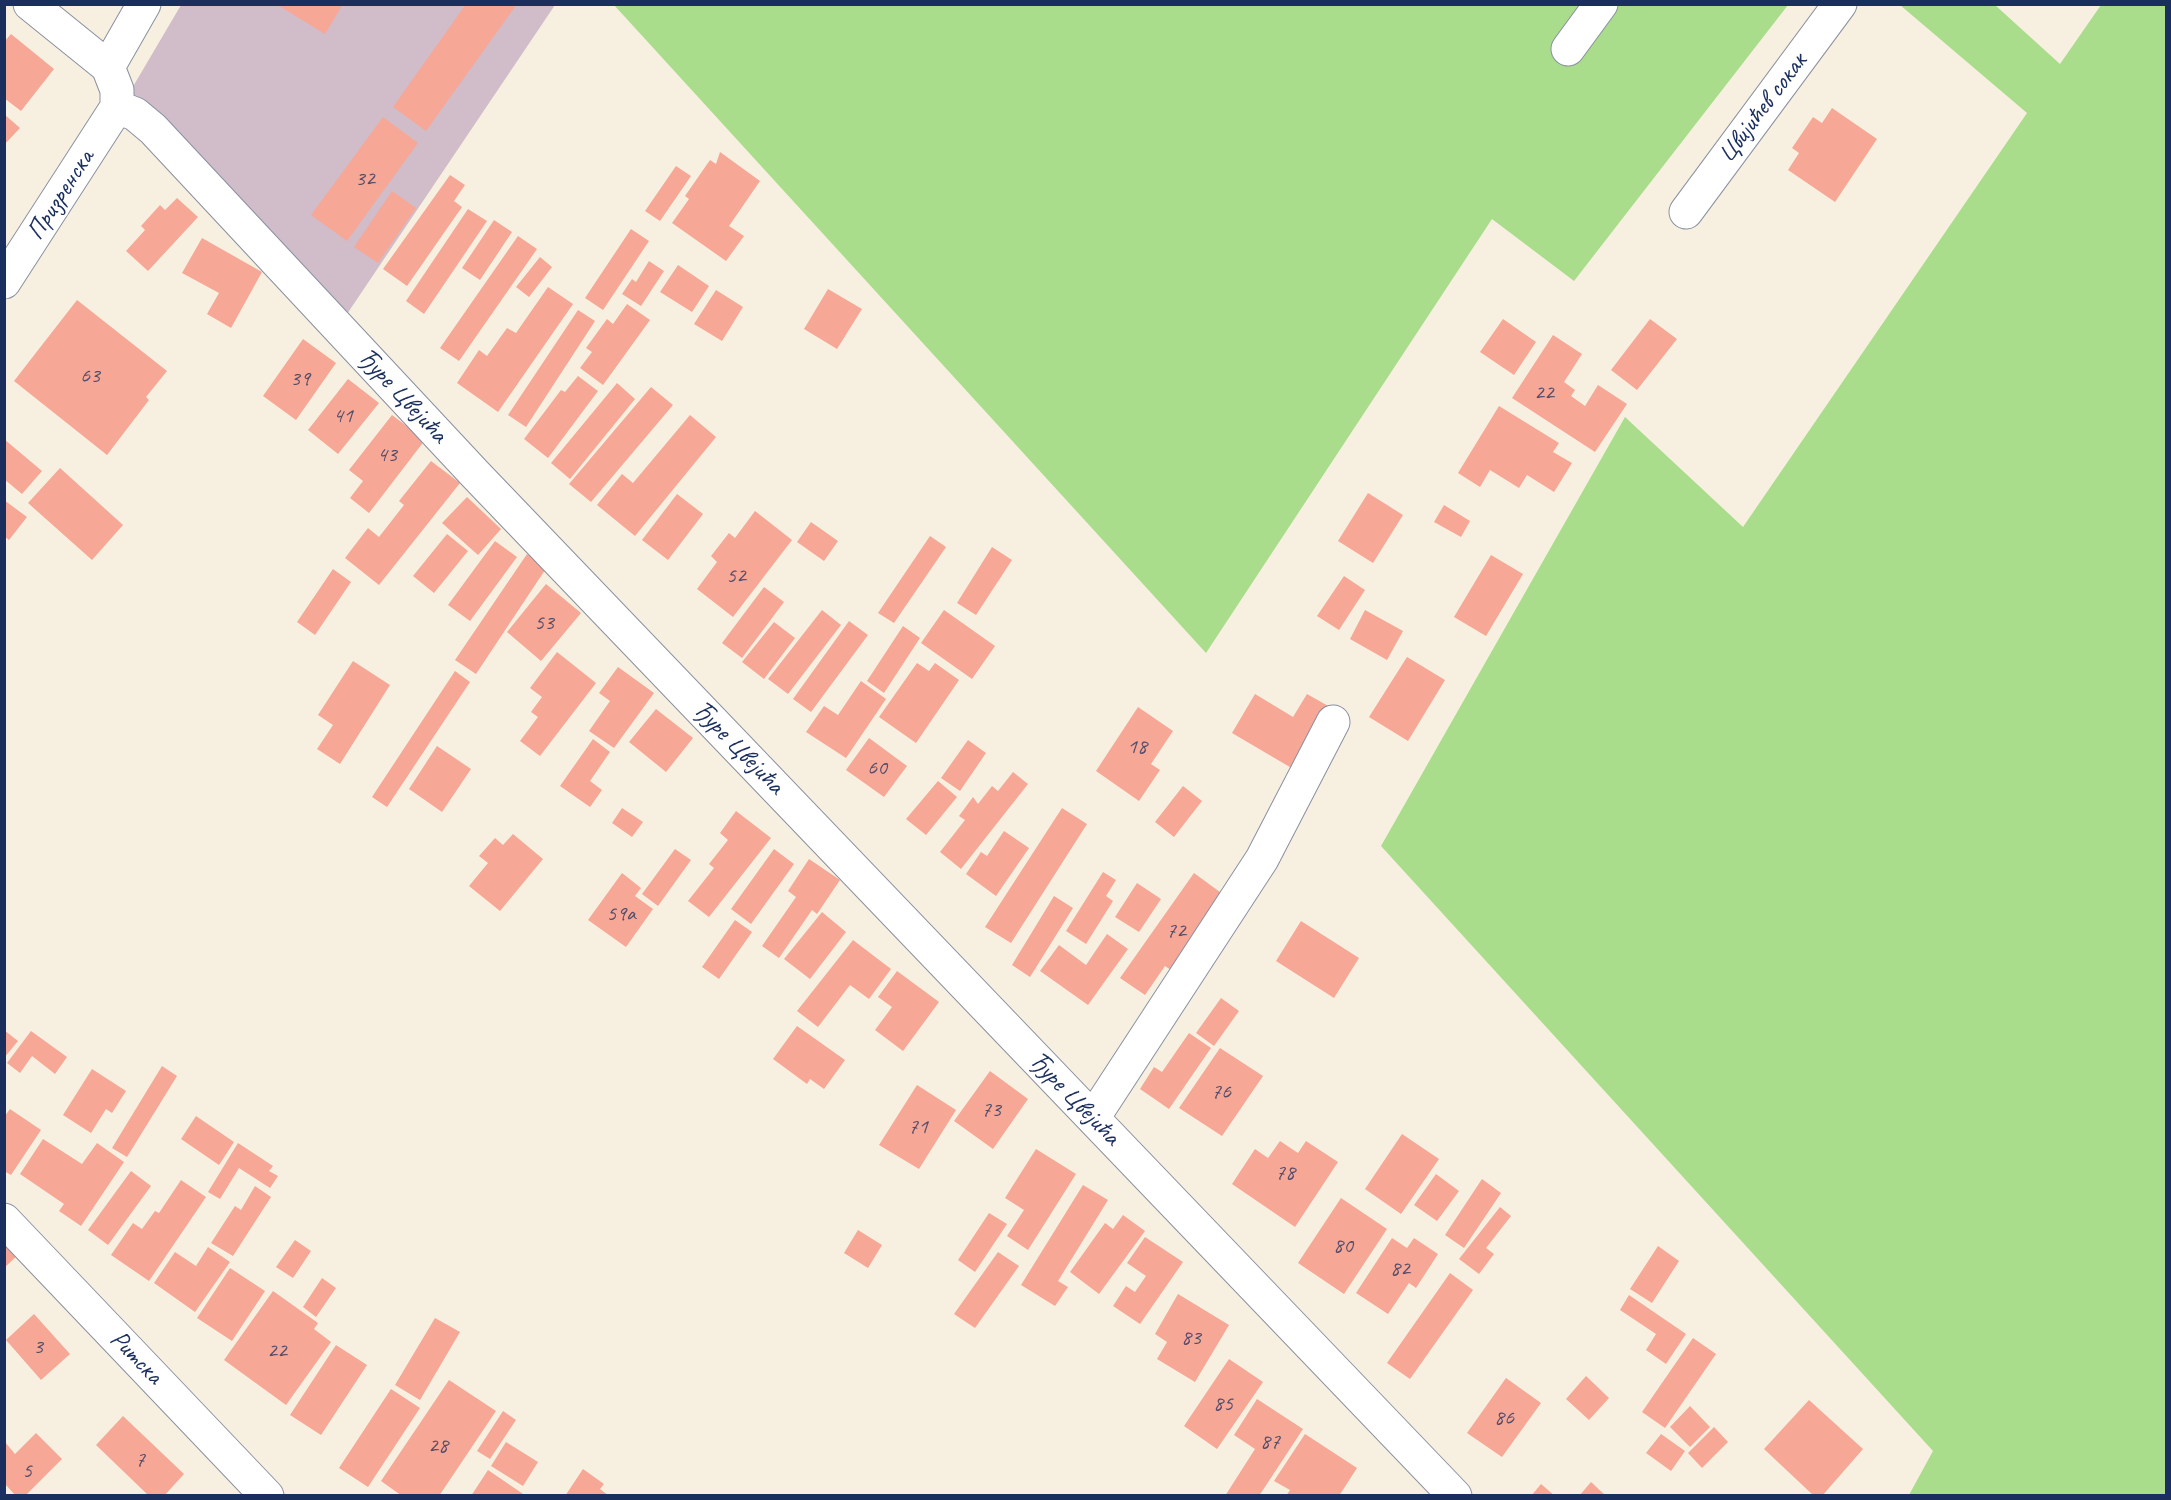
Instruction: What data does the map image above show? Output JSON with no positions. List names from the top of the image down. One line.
{"streets":{"street":["Цвијићев сокак","Призренска","Ђуре Цвејића","Ритска"]},"crossings":[["Призренска","Ђуре Цвејића"]],"house_numbers":["32","63","39","22","41","43","52","53","18","60","59a","72","76","73","71","78","80","82","83","3","22","85","86","87","28","7","5"]}
